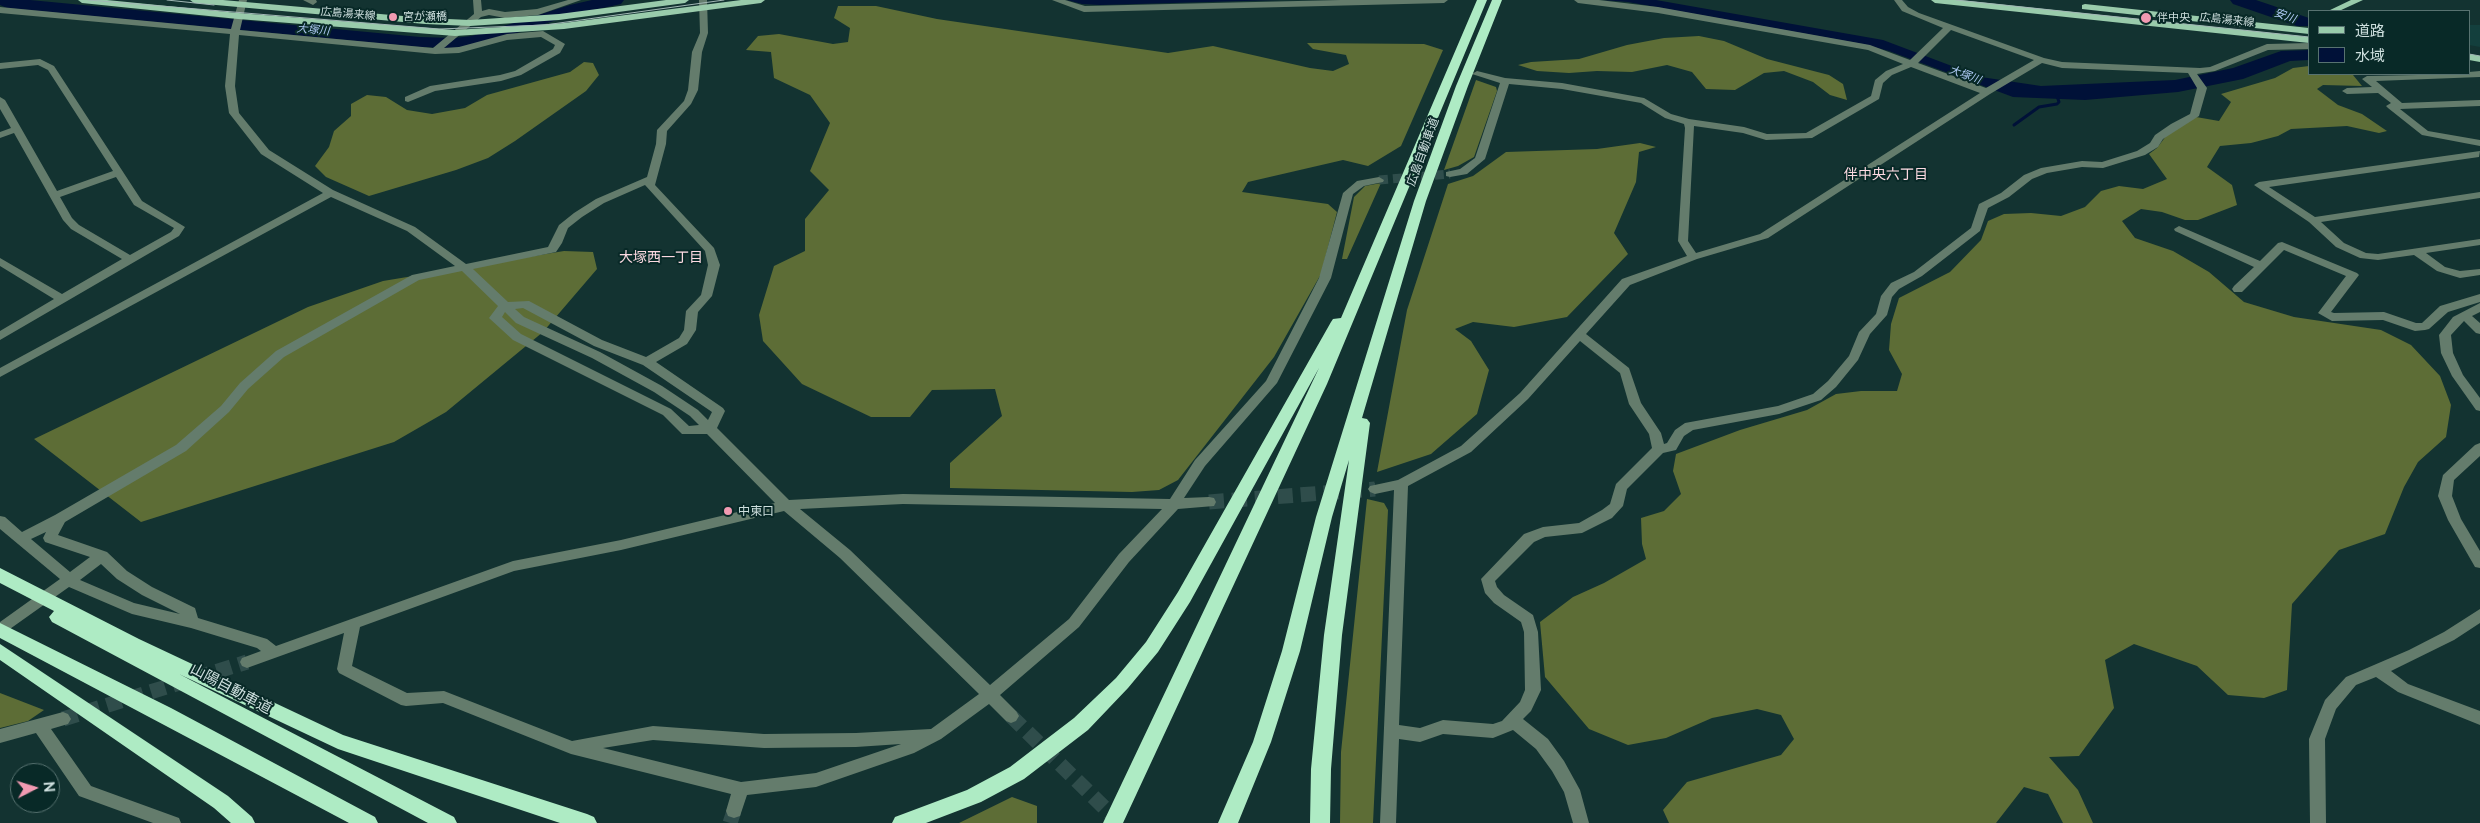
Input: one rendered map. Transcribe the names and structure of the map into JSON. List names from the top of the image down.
{
  "streets": {
    "highway": ["広島自動車道", "山陽自動車道"],
    "main road": ["広島湯来線"]
  },
  "districts": ["伴中央六丁目", "大塚西一丁目"],
  "water": ["安川", "大塚川"],
  "places": ["宮が瀬橋", "伴中央", "中東口"],
  "legend": ["道路", "水域"],
  "north": "right"
}
